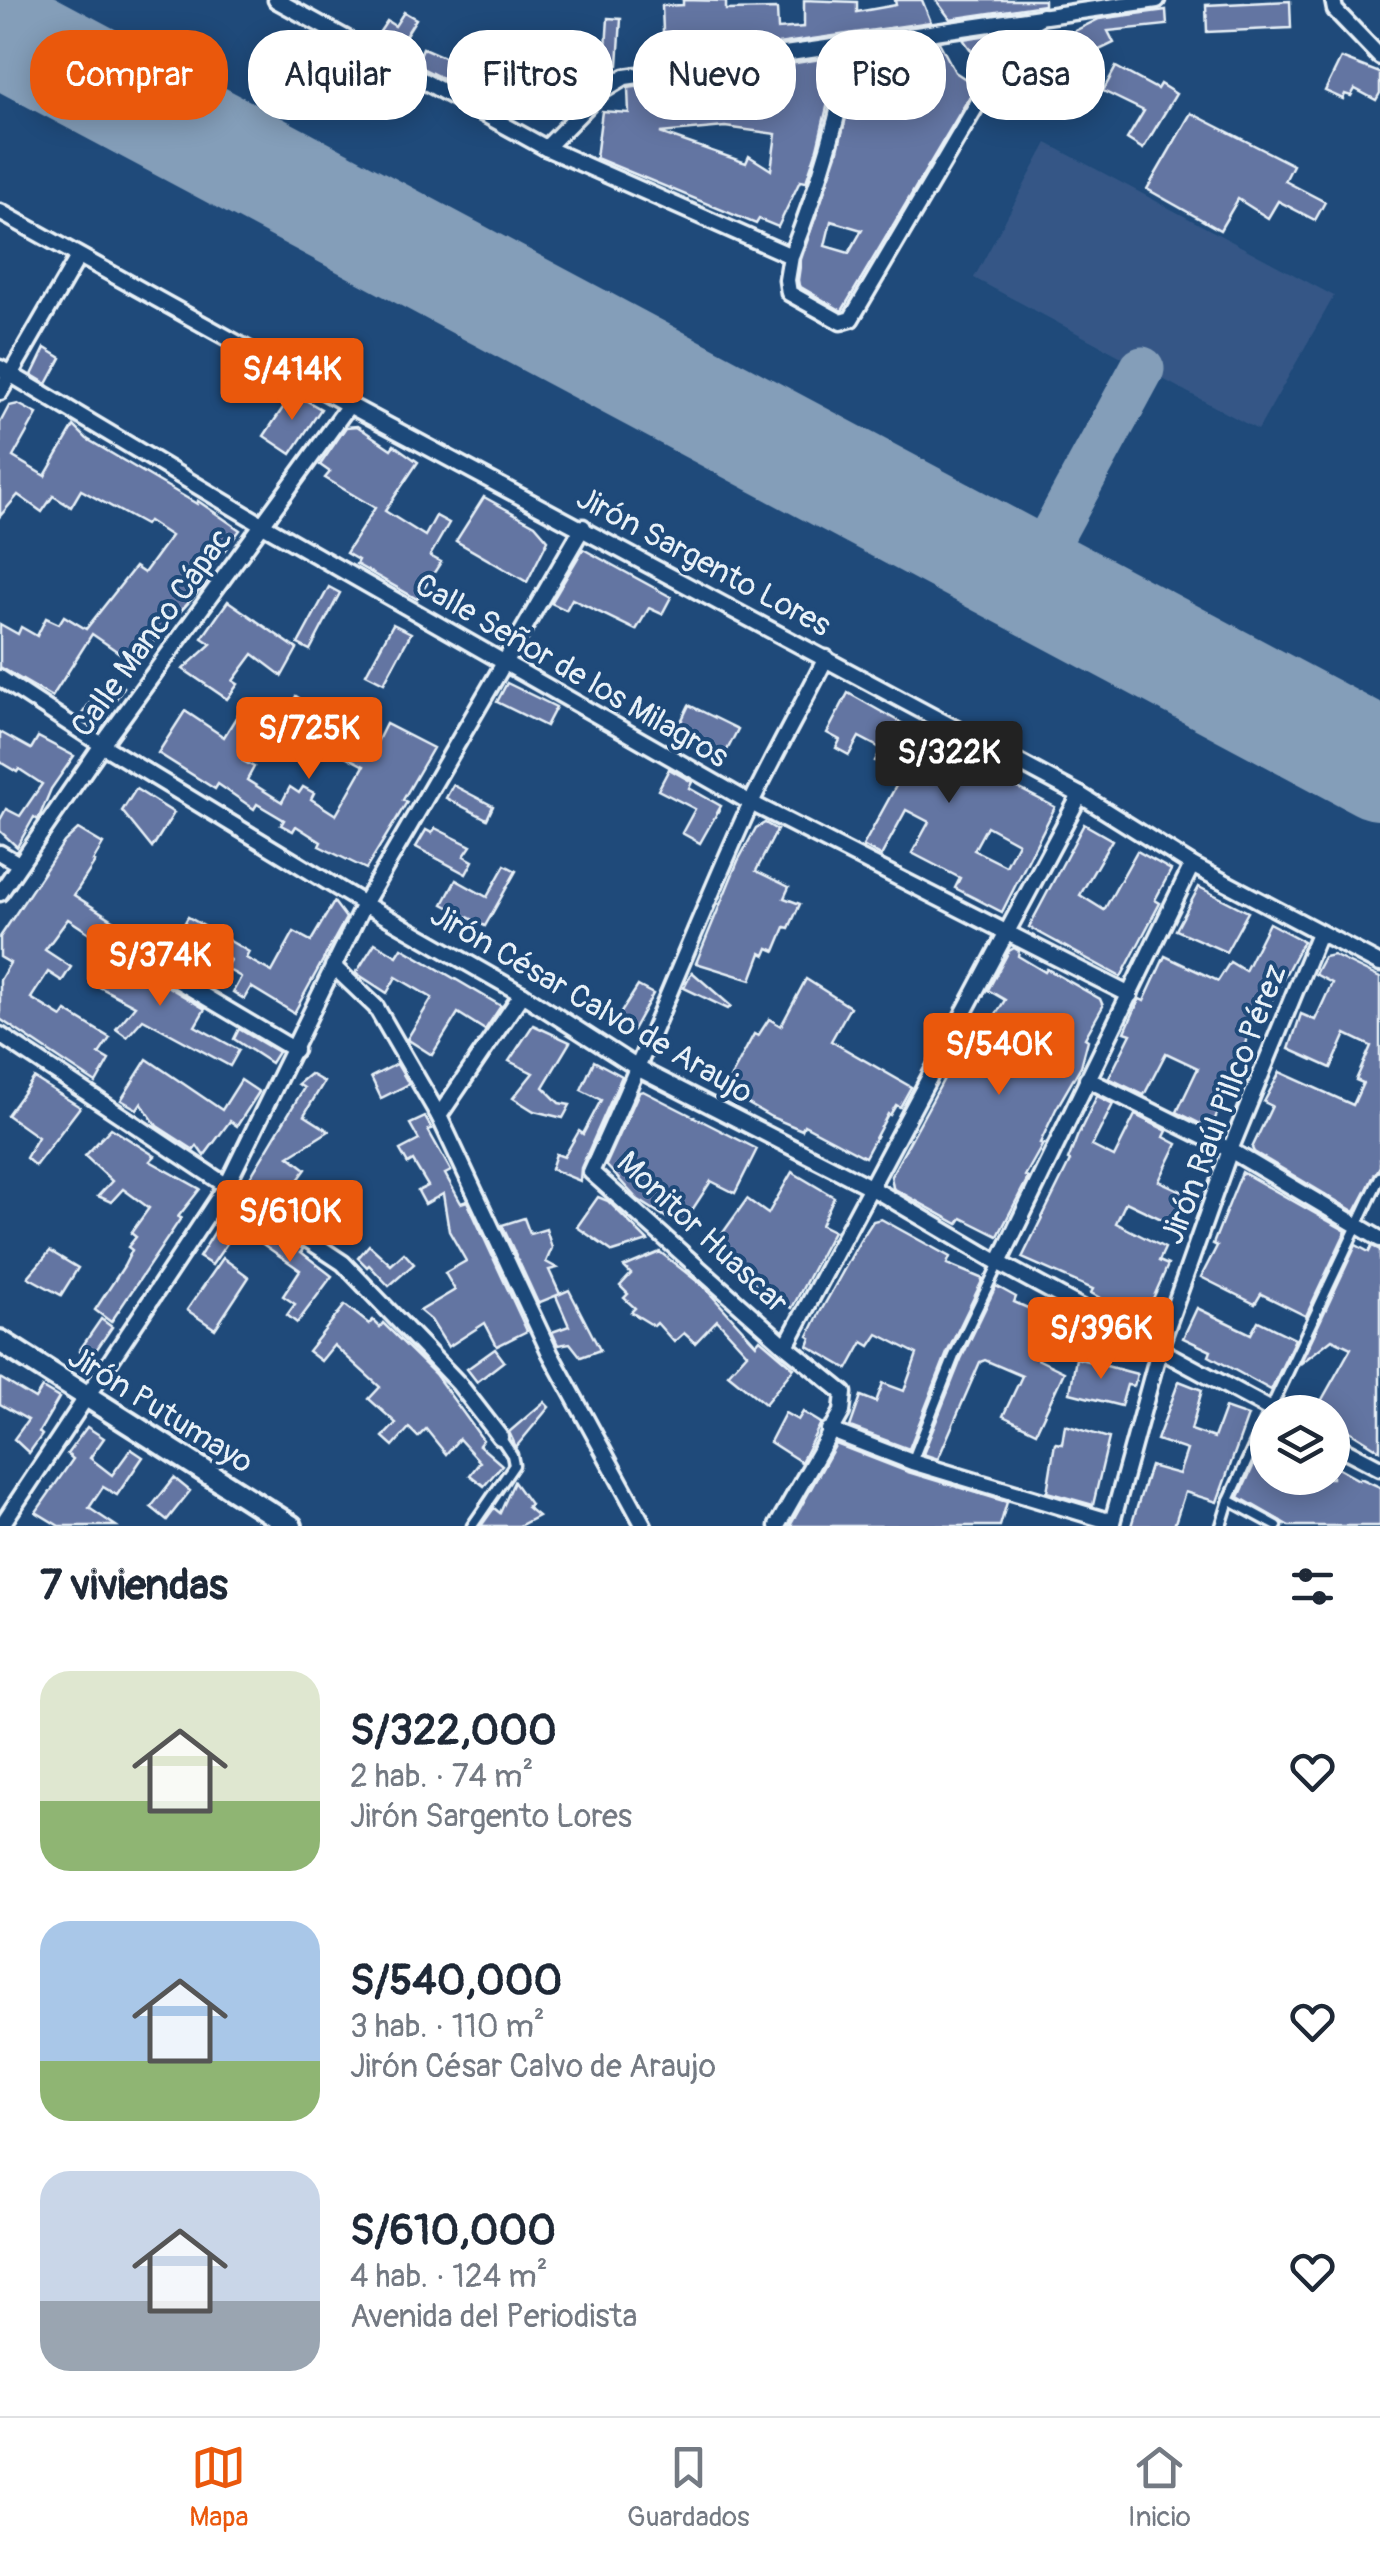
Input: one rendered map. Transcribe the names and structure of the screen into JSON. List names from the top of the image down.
{
  "streets": {
    "street": [
      "Jirón Sargento Lores",
      "Calle Manco Cápac",
      "Calle Señor de los Milagros",
      "Jirón César Calvo de Araujo",
      "Jirón Raúl Pillco Pérez",
      "Monitor Huascar",
      "Jirón Putumayo"
    ]
  },
  "crossings": [
    ["Jirón Sargento Lores", "Calle Manco Cápac"],
    ["Jirón Sargento Lores", "Jirón Raúl Pillco Pérez"],
    ["Jirón Sargento Lores", "Monitor Huascar"],
    ["Calle Manco Cápac", "Calle Señor de los Milagros"],
    ["Calle Manco Cápac", "Jirón César Calvo de Araujo"],
    ["Calle Señor de los Milagros", "Monitor Huascar"],
    ["Jirón César Calvo de Araujo", "Jirón Raúl Pillco Pérez"],
    ["Jirón César Calvo de Araujo", "Monitor Huascar"]
  ],
  "page": {
    "chip": [
      "Comprar",
      "Alquilar",
      "Filtros",
      "Nuevo",
      "Piso",
      "Casa"
    ],
    "price": [
      "S/414K",
      "S/725K",
      "S/322K",
      "S/374K",
      "S/540K",
      "S/610K",
      "S/396K"
    ],
    "heading": "7 viviendas",
    "list": [
      {
        "name": "S/322,000",
        "note": "2 hab. · 74 m² · Jirón Sargento Lores"
      },
      {
        "name": "S/540,000",
        "note": "3 hab. · 110 m² · Jirón César Calvo de Araujo"
      },
      {
        "name": "S/610,000",
        "note": "4 hab. · 124 m² · Avenida del Periodista"
      }
    ],
    "tabs": ["Mapa", "Guardados", "Inicio"]
  }
}
